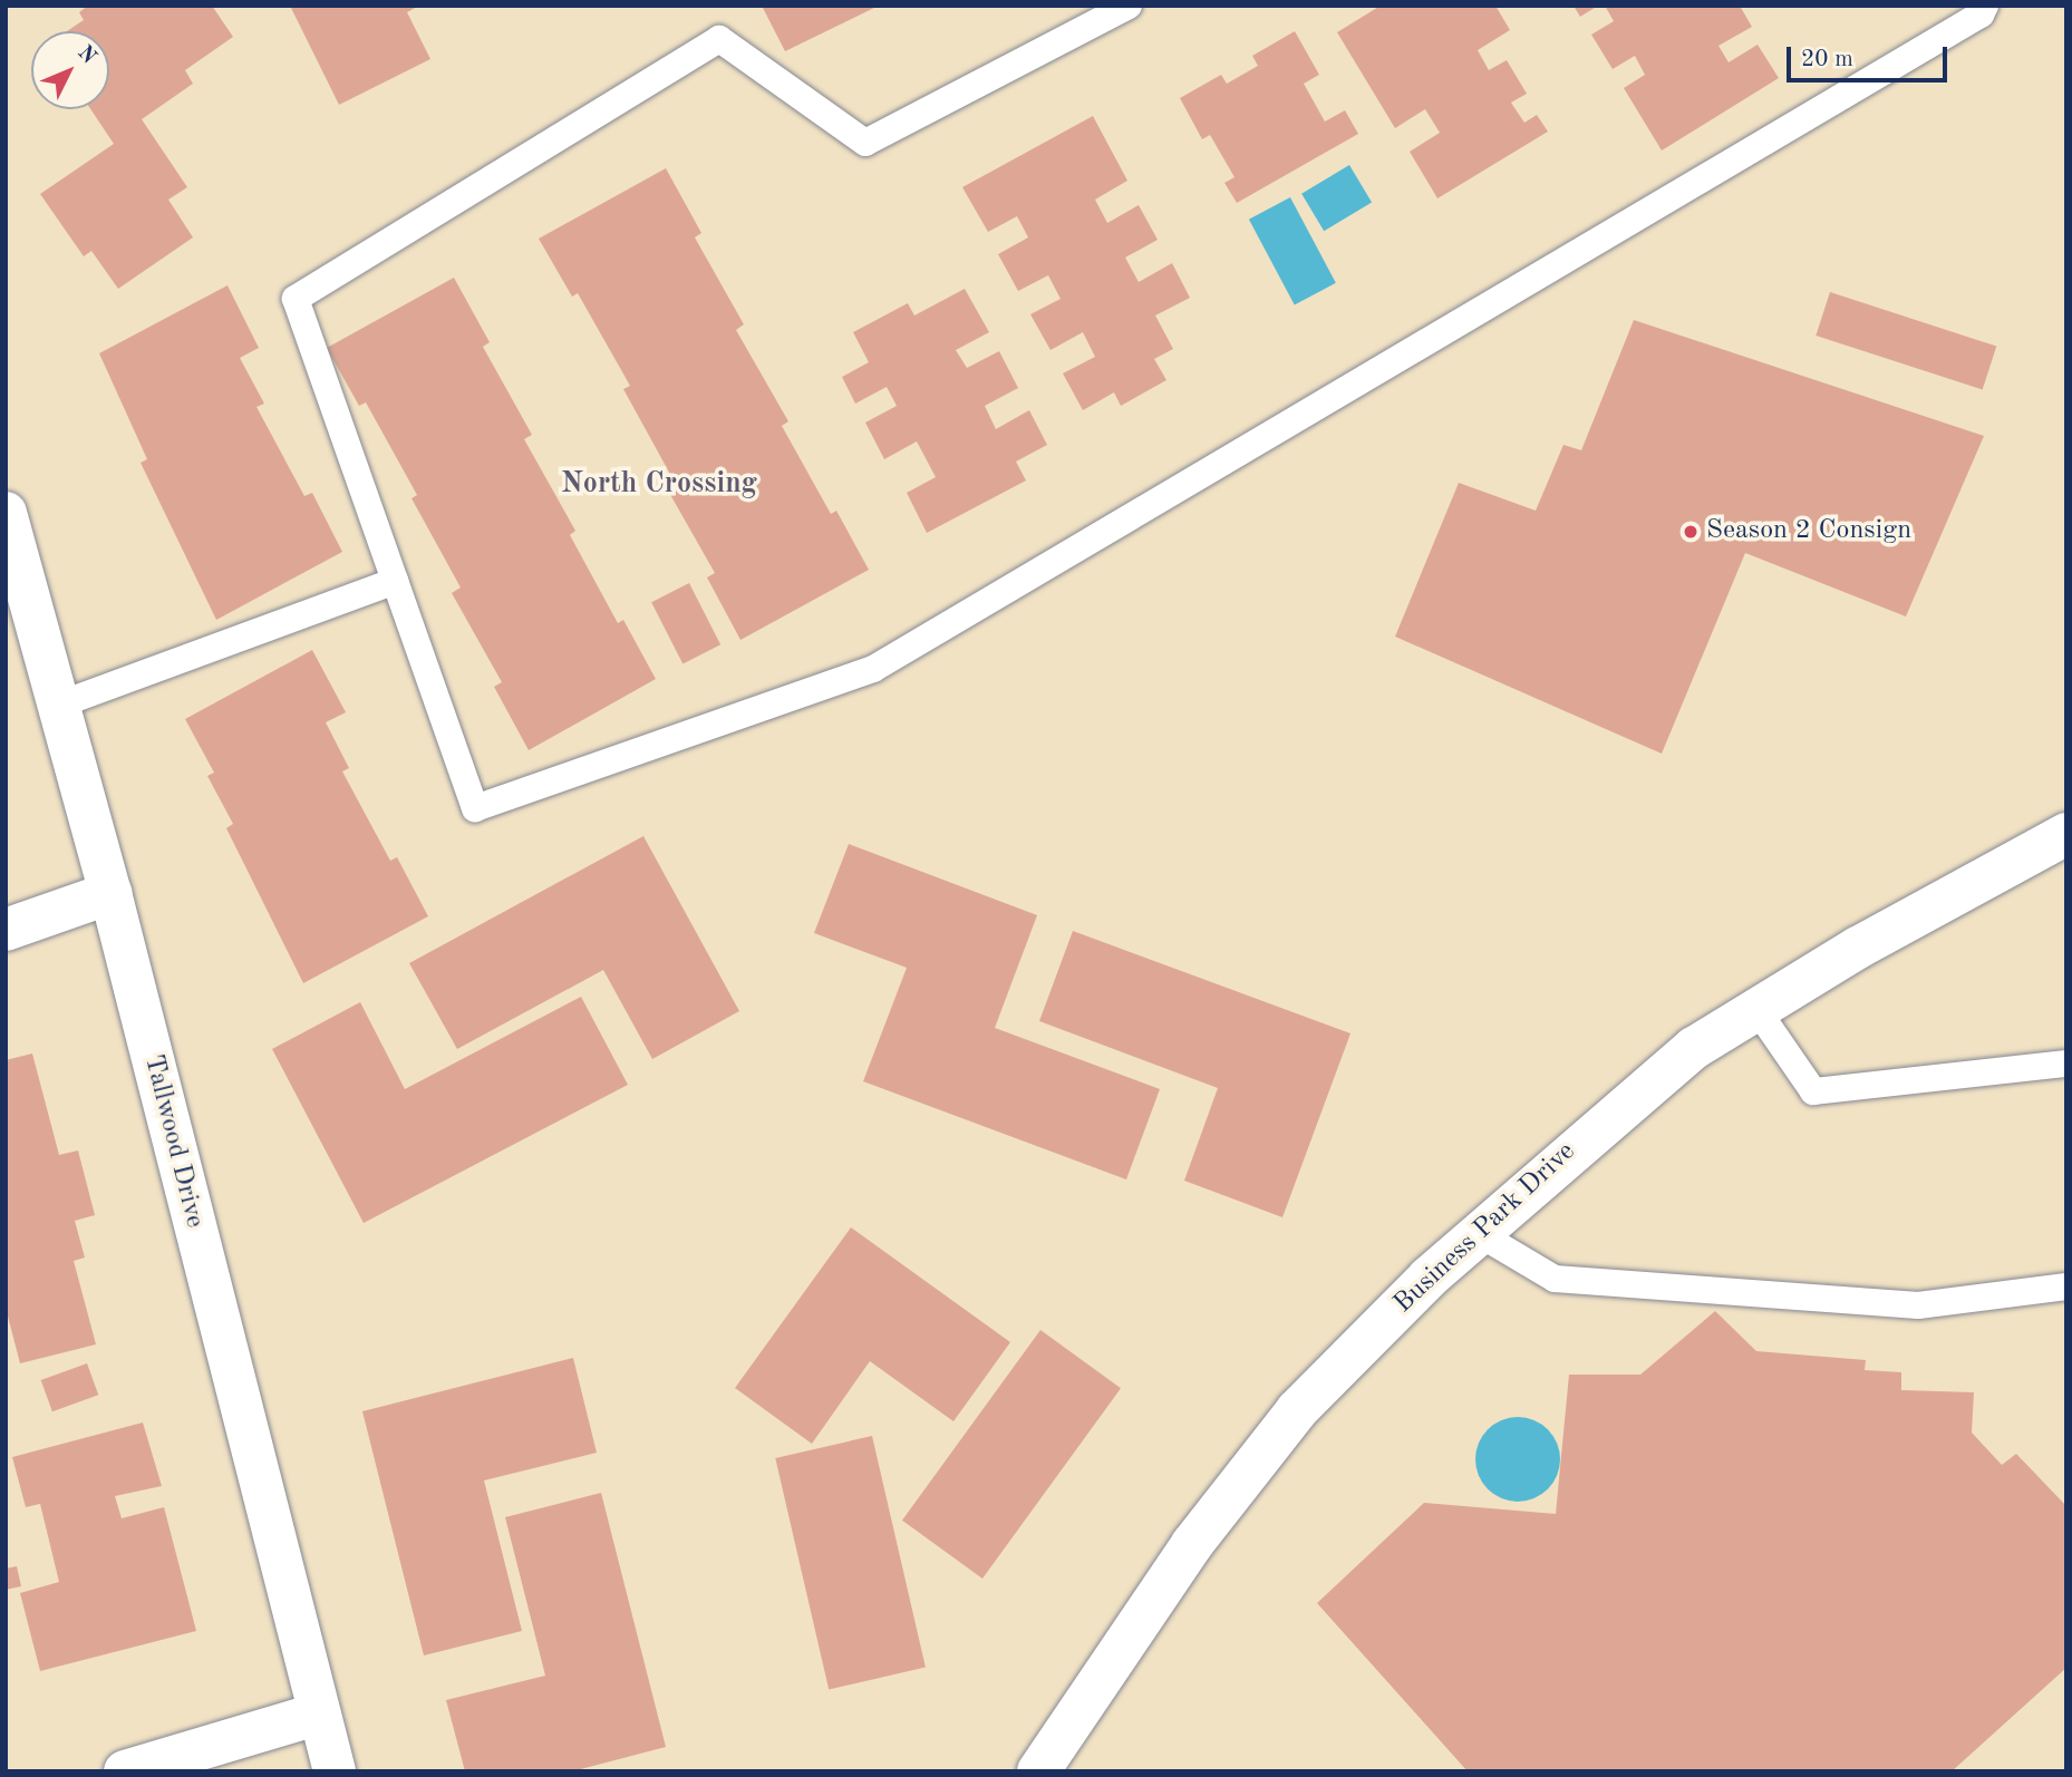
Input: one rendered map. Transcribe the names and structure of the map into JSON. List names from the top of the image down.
{
  "streets": {
    "street": ["Tallwood Drive", "Business Park Drive"]
  },
  "districts": ["North Crossing"],
  "places": ["Season 2 Consign"],
  "scale_bar": "20 m",
  "north": "top right"
}
